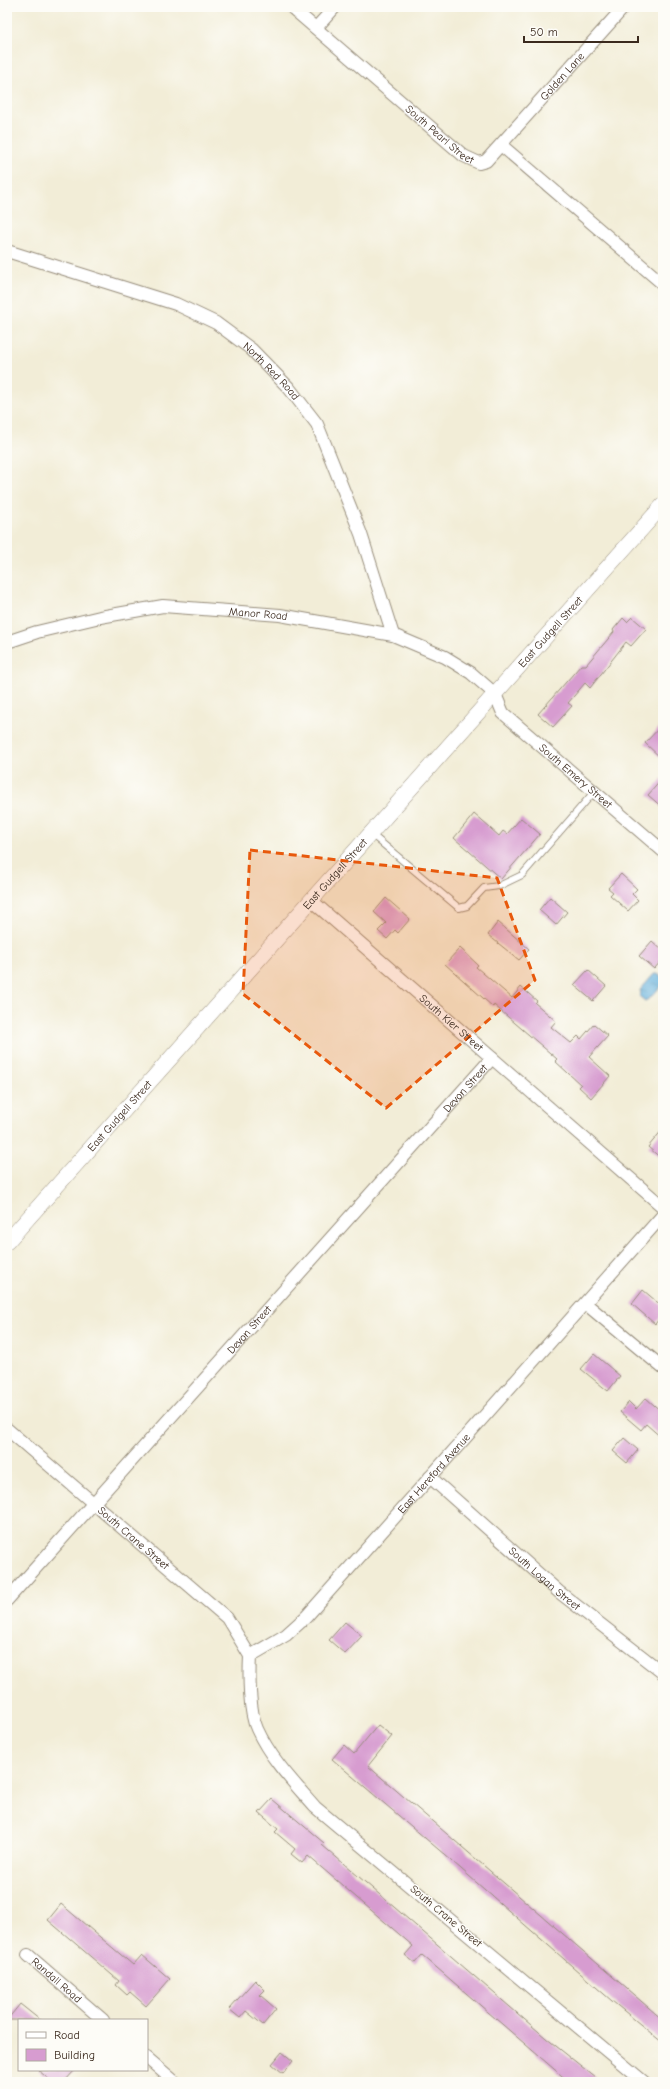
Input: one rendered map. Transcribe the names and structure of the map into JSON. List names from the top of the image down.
{
  "streets": {
    "street": [
      "Golden Lane",
      "South Pearl Street",
      "North Red Road",
      "Manor Road",
      "East Gudgell Street",
      "South Emery Street",
      "South Kier Street",
      "Devon Street",
      "East Hereford Avenue",
      "South Crane Street",
      "South Logan Street",
      "Randall Road"
    ]
  },
  "crossings": [
    ["Golden Lane", "South Pearl Street"],
    ["North Red Road", "Manor Road"],
    ["Manor Road", "East Gudgell Street"],
    ["Manor Road", "South Emery Street"],
    ["East Gudgell Street", "South Emery Street"],
    ["East Gudgell Street", "South Kier Street"],
    ["South Kier Street", "Devon Street"],
    ["Devon Street", "South Crane Street"],
    ["East Hereford Avenue", "South Crane Street"],
    ["East Hereford Avenue", "South Logan Street"]
  ],
  "legend": ["Road", "Building"],
  "scale_bar": "50 m"
}
